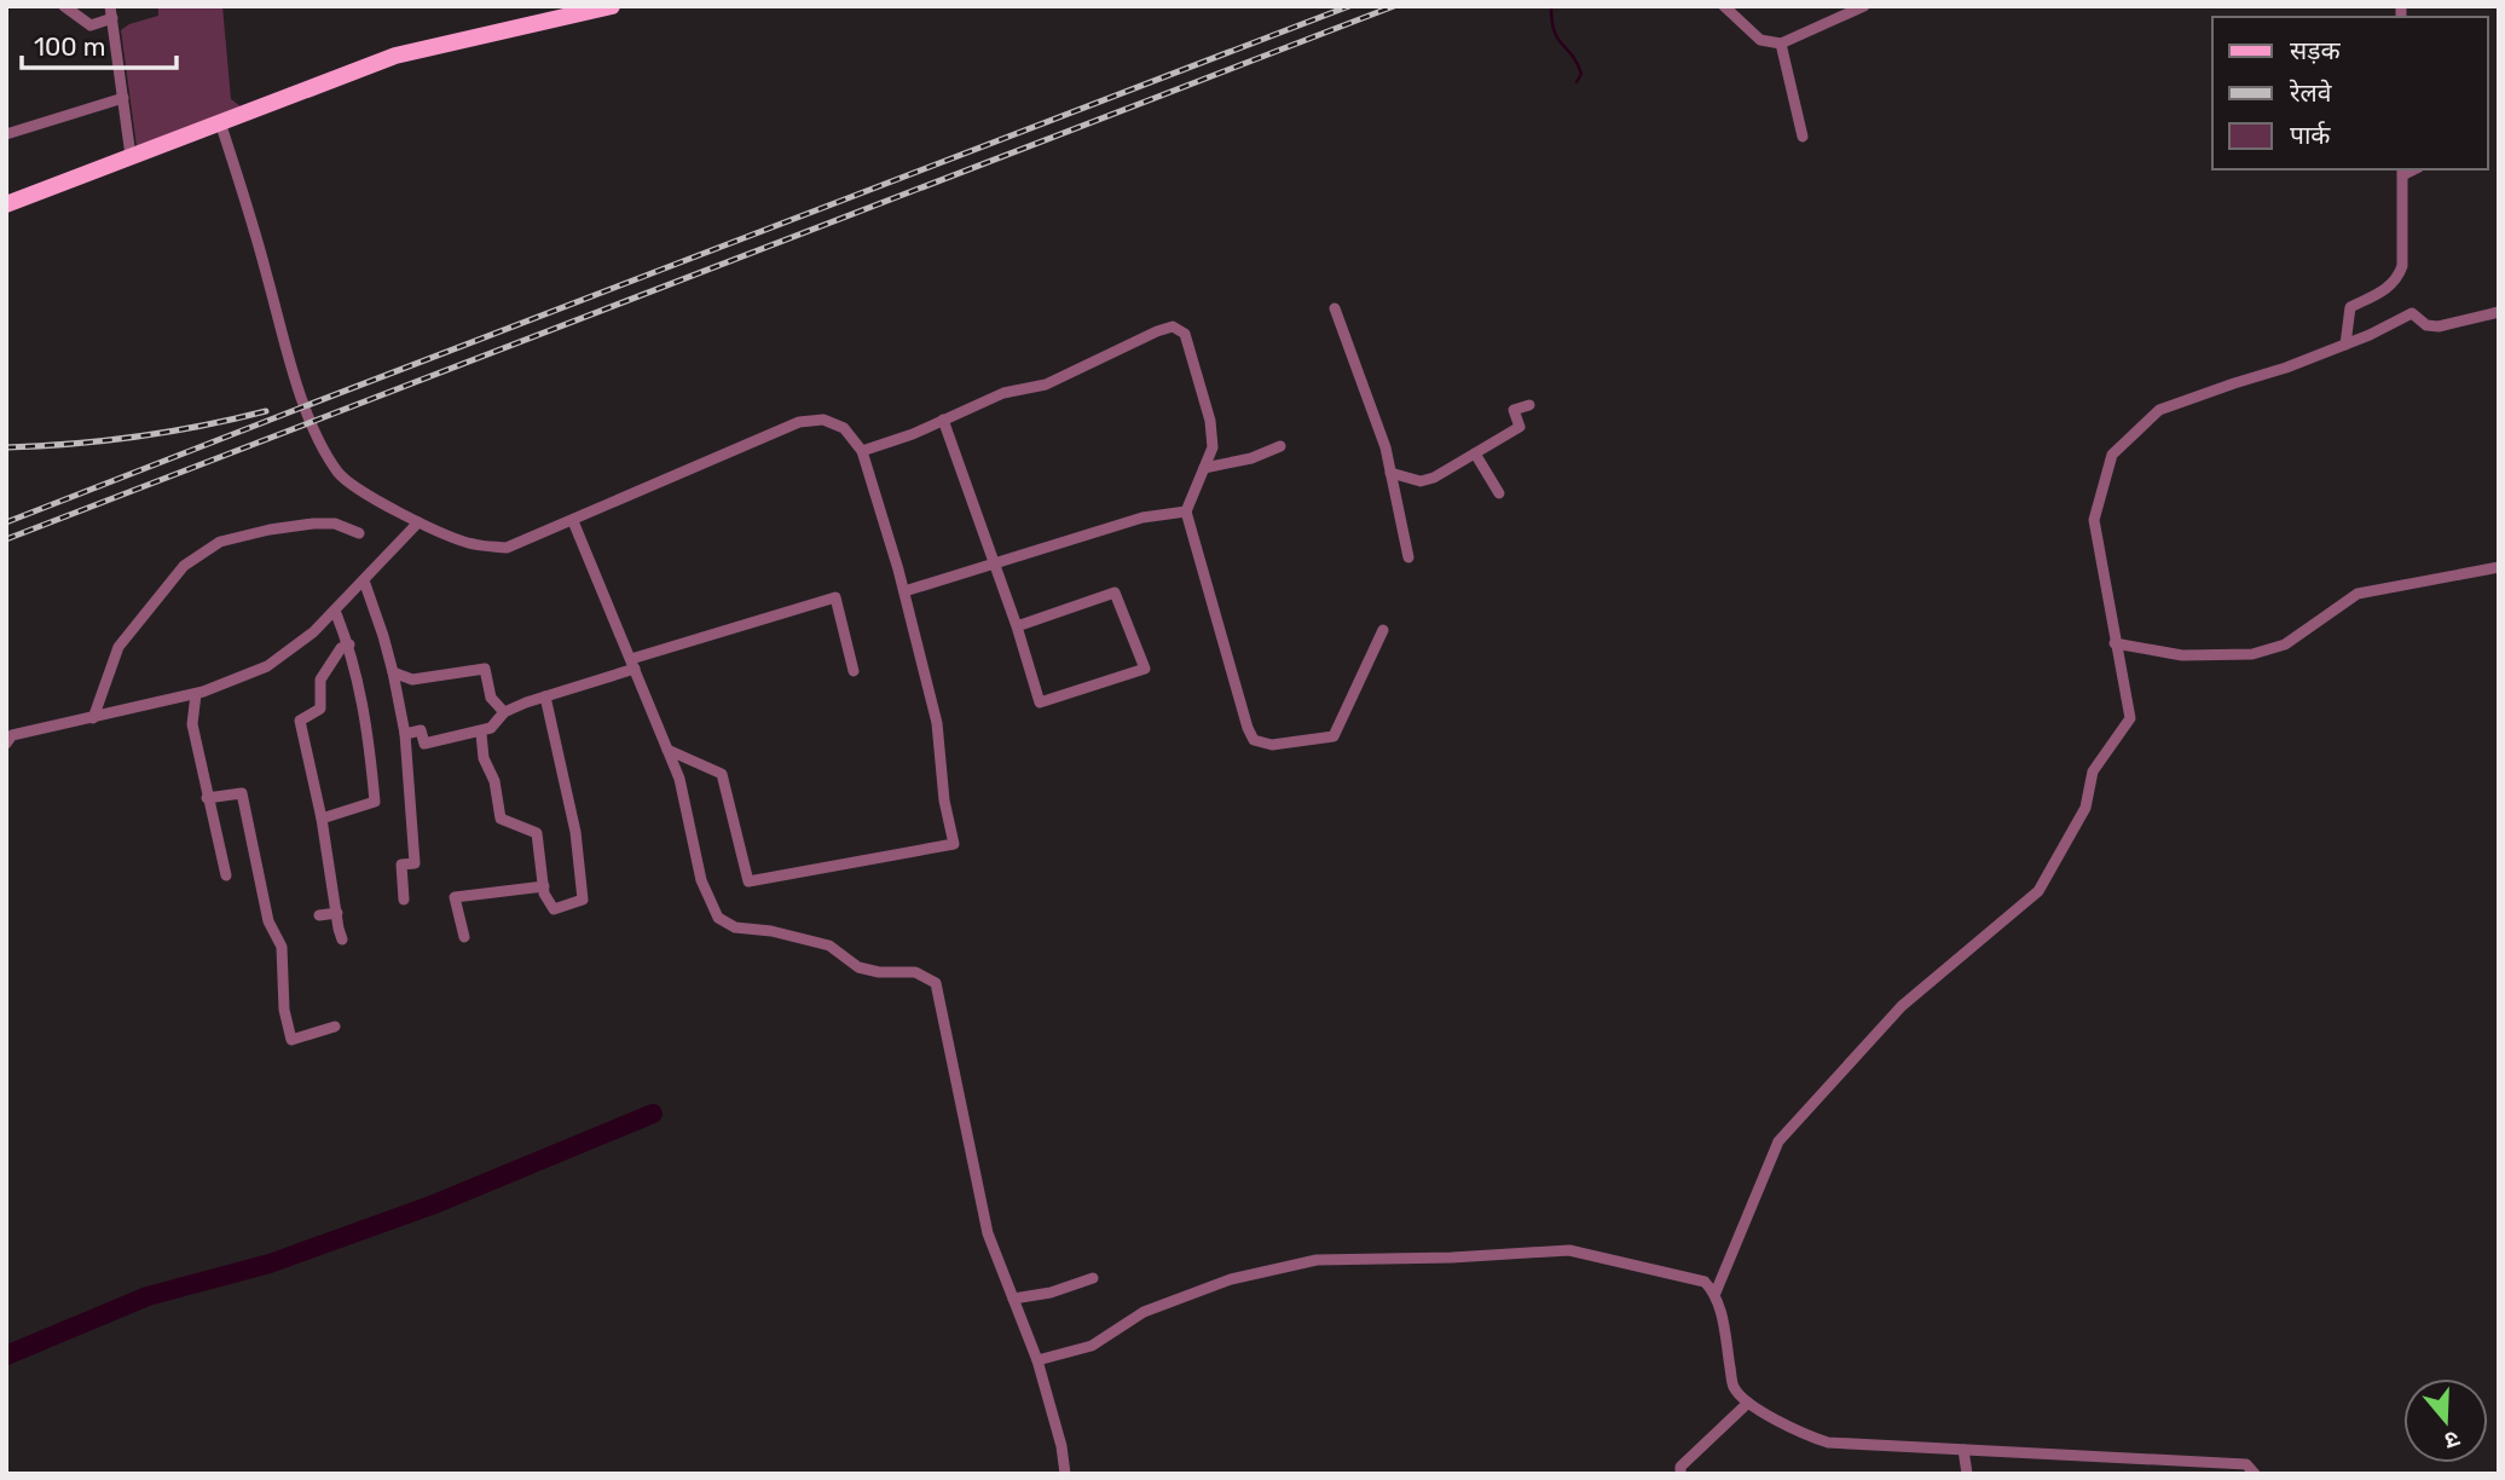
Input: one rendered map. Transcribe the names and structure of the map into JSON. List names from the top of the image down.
{
  "legend": ["सड़क", "रेलवे", "पार्क"],
  "scale_bar": "100 m",
  "north": "bottom"
}
